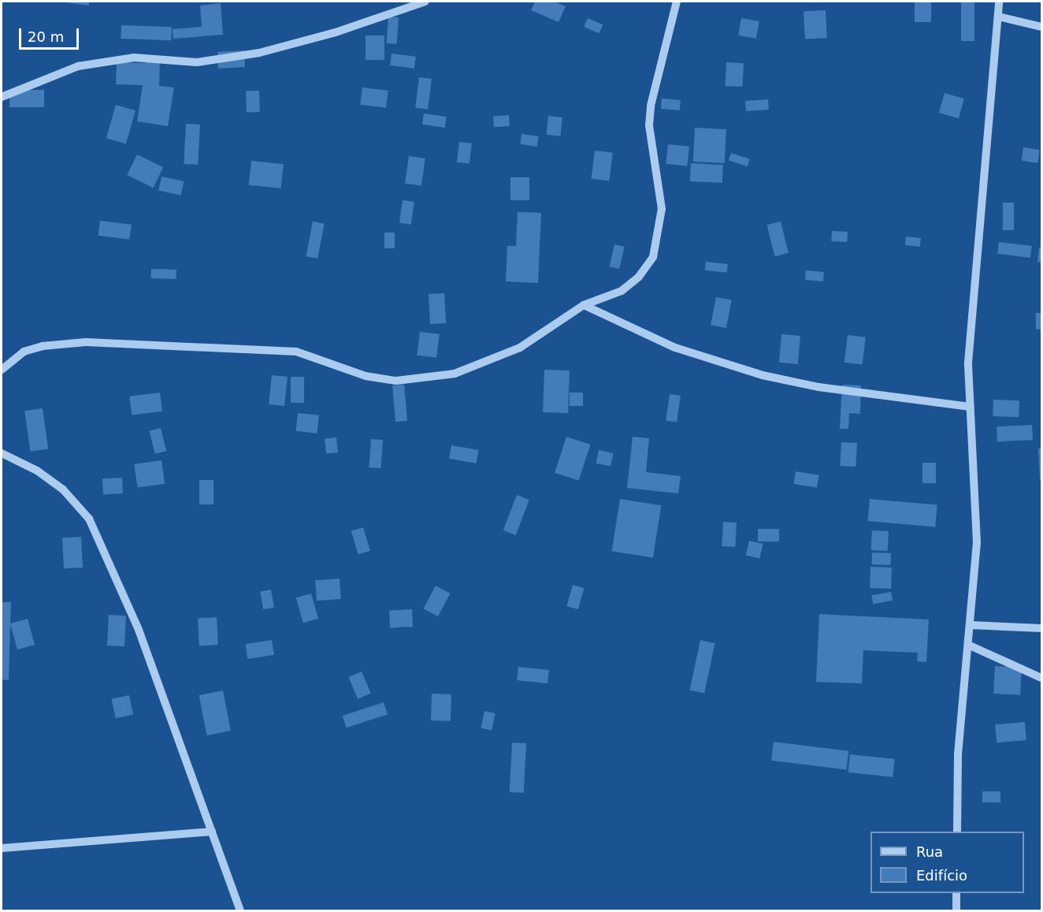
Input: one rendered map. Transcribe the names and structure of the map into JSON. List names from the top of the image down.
{
  "legend": ["Rua", "Edifício"],
  "scale_bar": "20 m"
}
